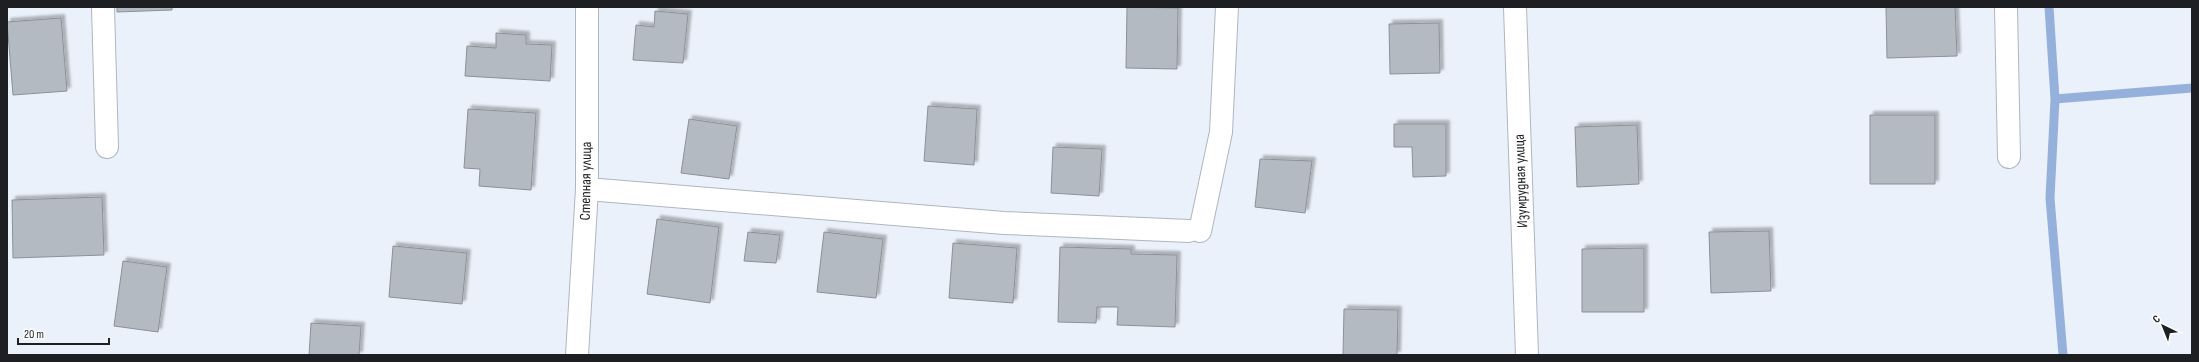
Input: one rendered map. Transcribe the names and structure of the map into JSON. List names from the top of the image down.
{
  "streets": {
    "street": ["Степная улица", "Изумрудная улица"]
  },
  "scale_bar": "20 m",
  "north": "top left"
}
